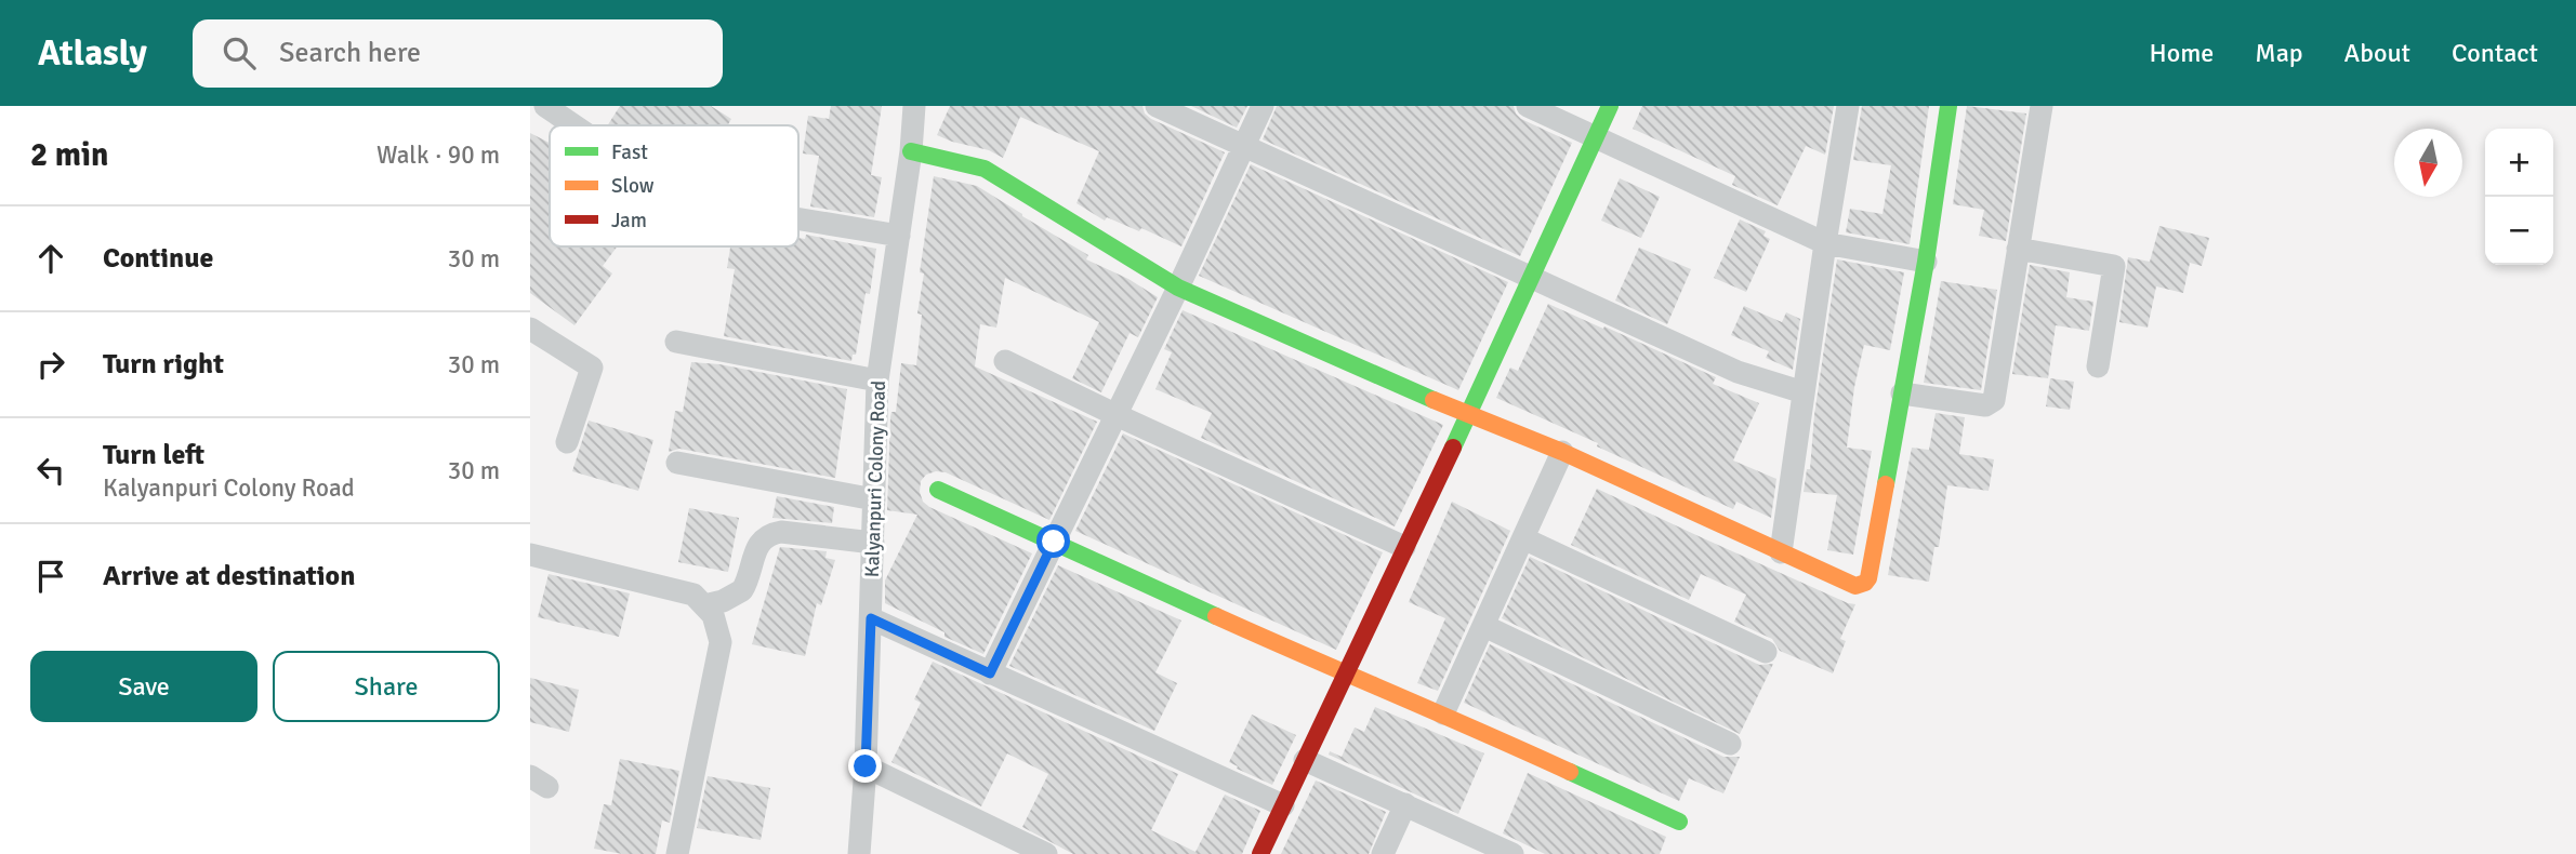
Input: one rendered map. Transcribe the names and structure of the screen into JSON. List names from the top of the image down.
{
  "streets": {
    "street": ["Kalyanpuri Colony Road"]
  },
  "legend": ["Fast", "Slow", "Jam"],
  "north": "bottom",
  "page": {
    "header": "Atlasly",
    "search": "Search here",
    "nav": [
      "Home",
      "Map",
      "About",
      "Contact"
    ],
    "heading": ["2 min", "Walk · 90 m"],
    "map_buttons": ["+", "−"],
    "list": [
      ["Continue", "30 m"],
      ["Turn right", "30 m"],
      ["Turn left", "Kalyanpuri Colony Road", "30 m"],
      "Arrive at destination"
    ],
    "buttons": ["Save", "Share"]
  }
}
